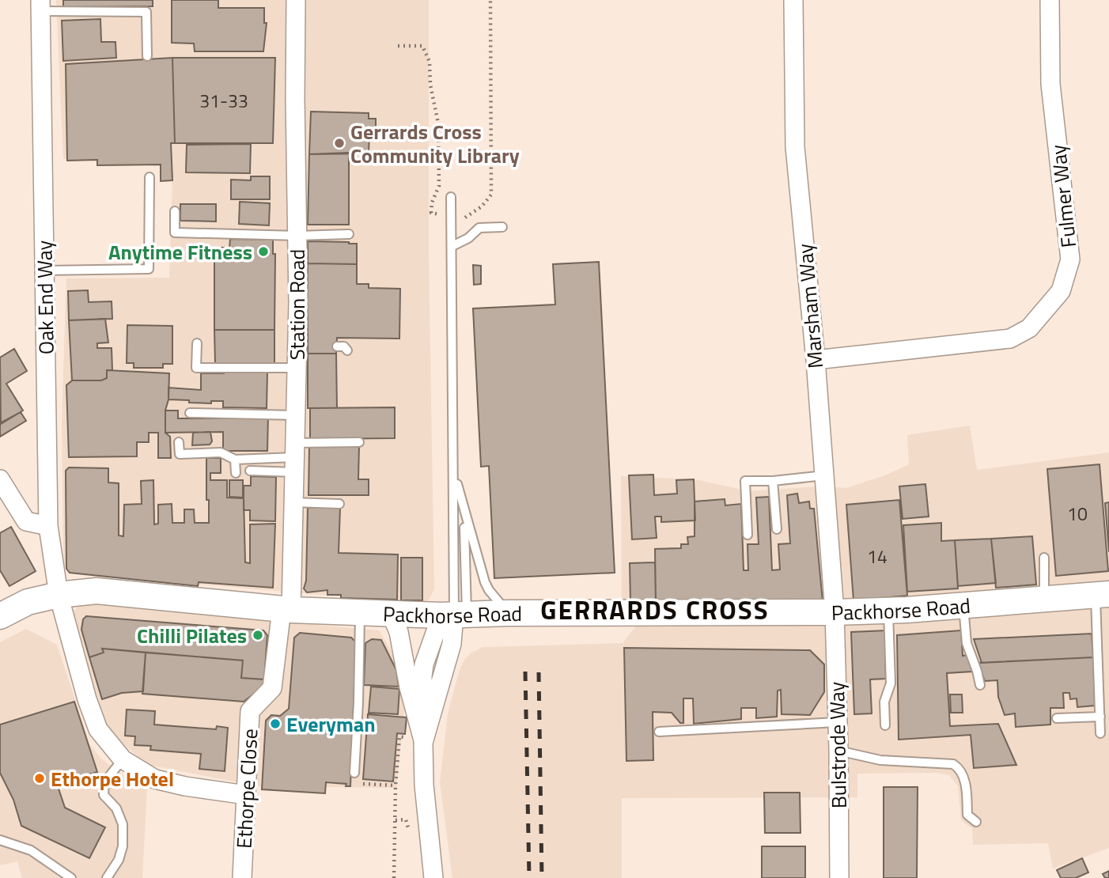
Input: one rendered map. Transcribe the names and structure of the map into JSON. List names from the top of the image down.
{
  "streets": {
    "main road": ["Packhorse Road"],
    "street": [
      "Fulmer Way",
      "Oak End Way",
      "Station Road",
      "Marsham Way",
      "Bulstrode Way",
      "Ethorpe Close"
    ]
  },
  "crossings": [
    ["Fulmer Way", "Marsham Way"],
    ["Oak End Way", "Packhorse Road"],
    ["Oak End Way", "Ethorpe Close"],
    ["Station Road", "Packhorse Road"],
    ["Station Road", "Ethorpe Close"],
    ["Marsham Way", "Packhorse Road"],
    ["Marsham Way", "Bulstrode Way"],
    ["Packhorse Road", "Bulstrode Way"],
    ["Packhorse Road", "Ethorpe Close"]
  ],
  "districts": ["GERRARDS CROSS"],
  "places": [
    "Gerrards Cross Community Library",
    "Anytime Fitness",
    "Chilli Pilates",
    "Everyman",
    "Ethorpe Hotel"
  ],
  "house_numbers": ["31-33", "10", "14"]
}
